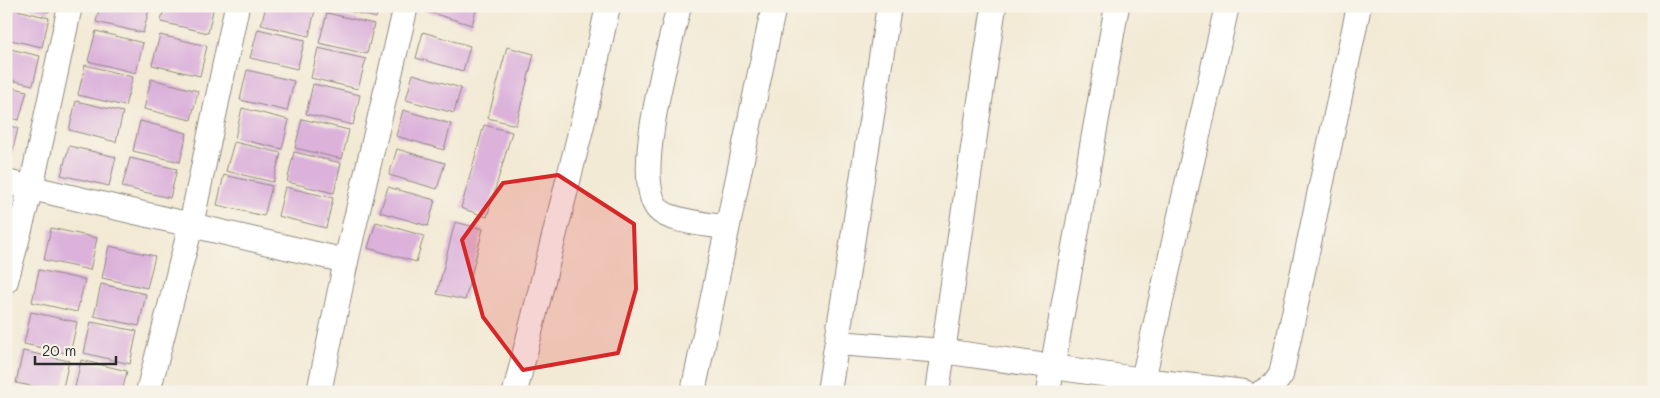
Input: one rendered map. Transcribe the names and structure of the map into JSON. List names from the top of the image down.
{
  "scale_bar": "20 m"
}
